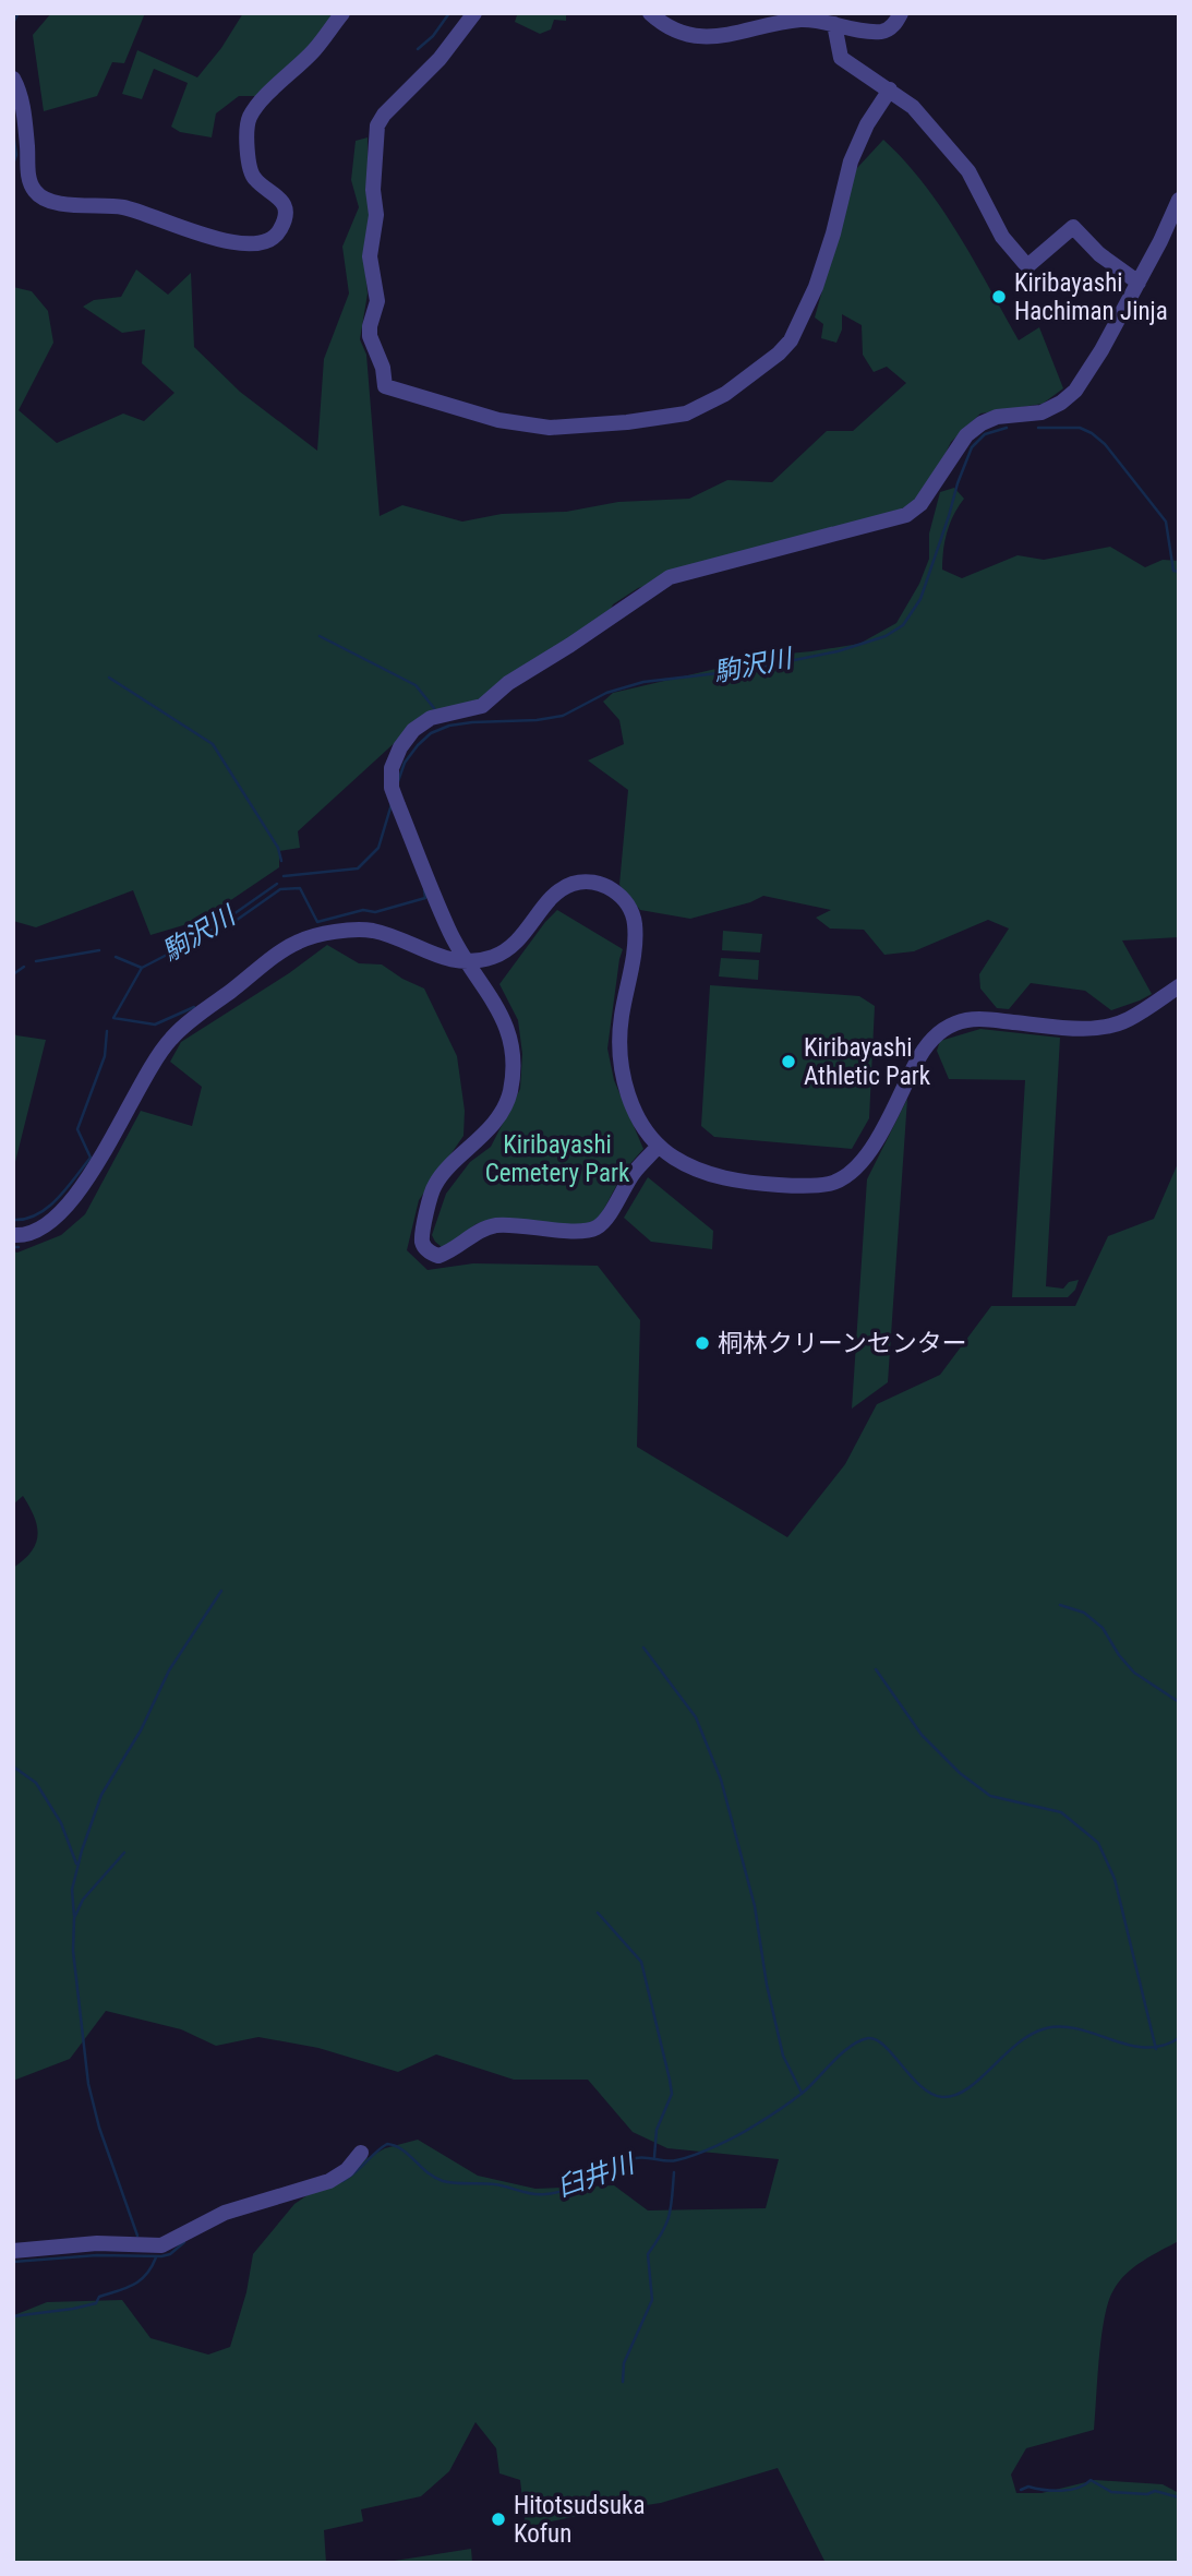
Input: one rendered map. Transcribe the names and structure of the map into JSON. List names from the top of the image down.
{
  "water": ["駒沢川", "臼井川"],
  "parks": ["Kiribayashi Cemetery Park"],
  "places": [
    "Kiribayashi Hachiman Jinja",
    "Kiribayashi Athletic Park",
    "桐林クリーンセンター",
    "Hitotsudsuka Kofun"
  ]
}
